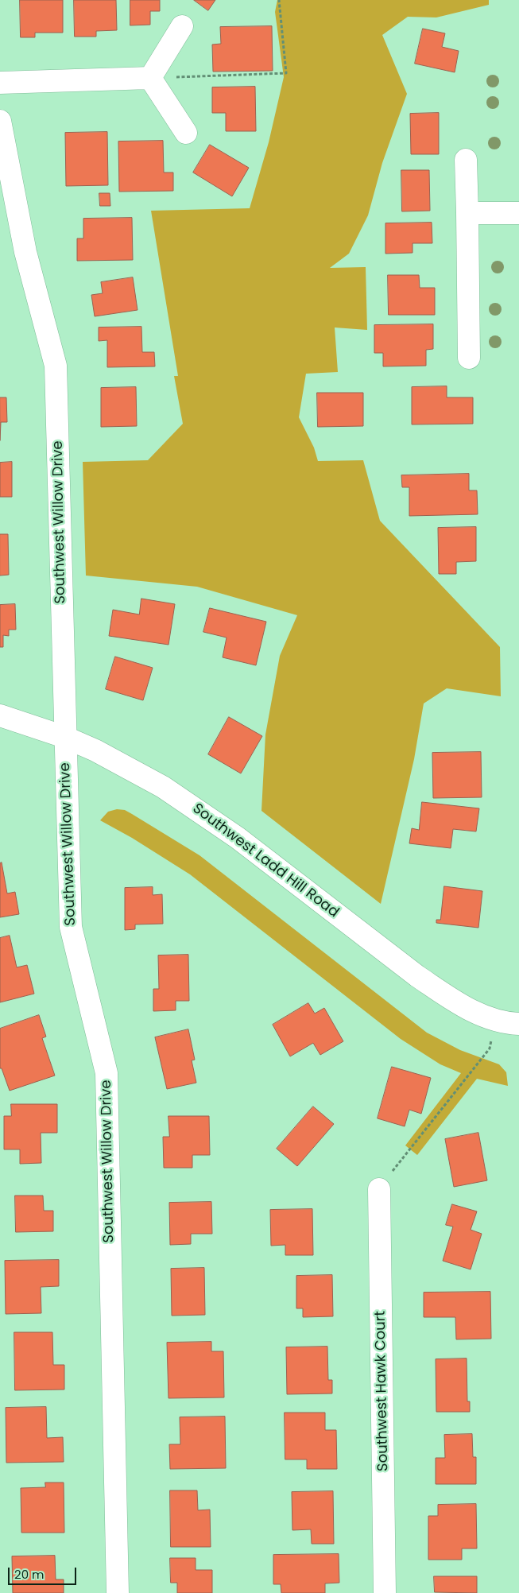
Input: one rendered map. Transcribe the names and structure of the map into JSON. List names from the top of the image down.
{
  "streets": {
    "street": ["Southwest Willow Drive", "Southwest Ladd Hill Road", "Southwest Hawk Court"]
  },
  "crossings": [
    ["Southwest Willow Drive", "Southwest Ladd Hill Road"]
  ],
  "scale_bar": "20 m"
}
